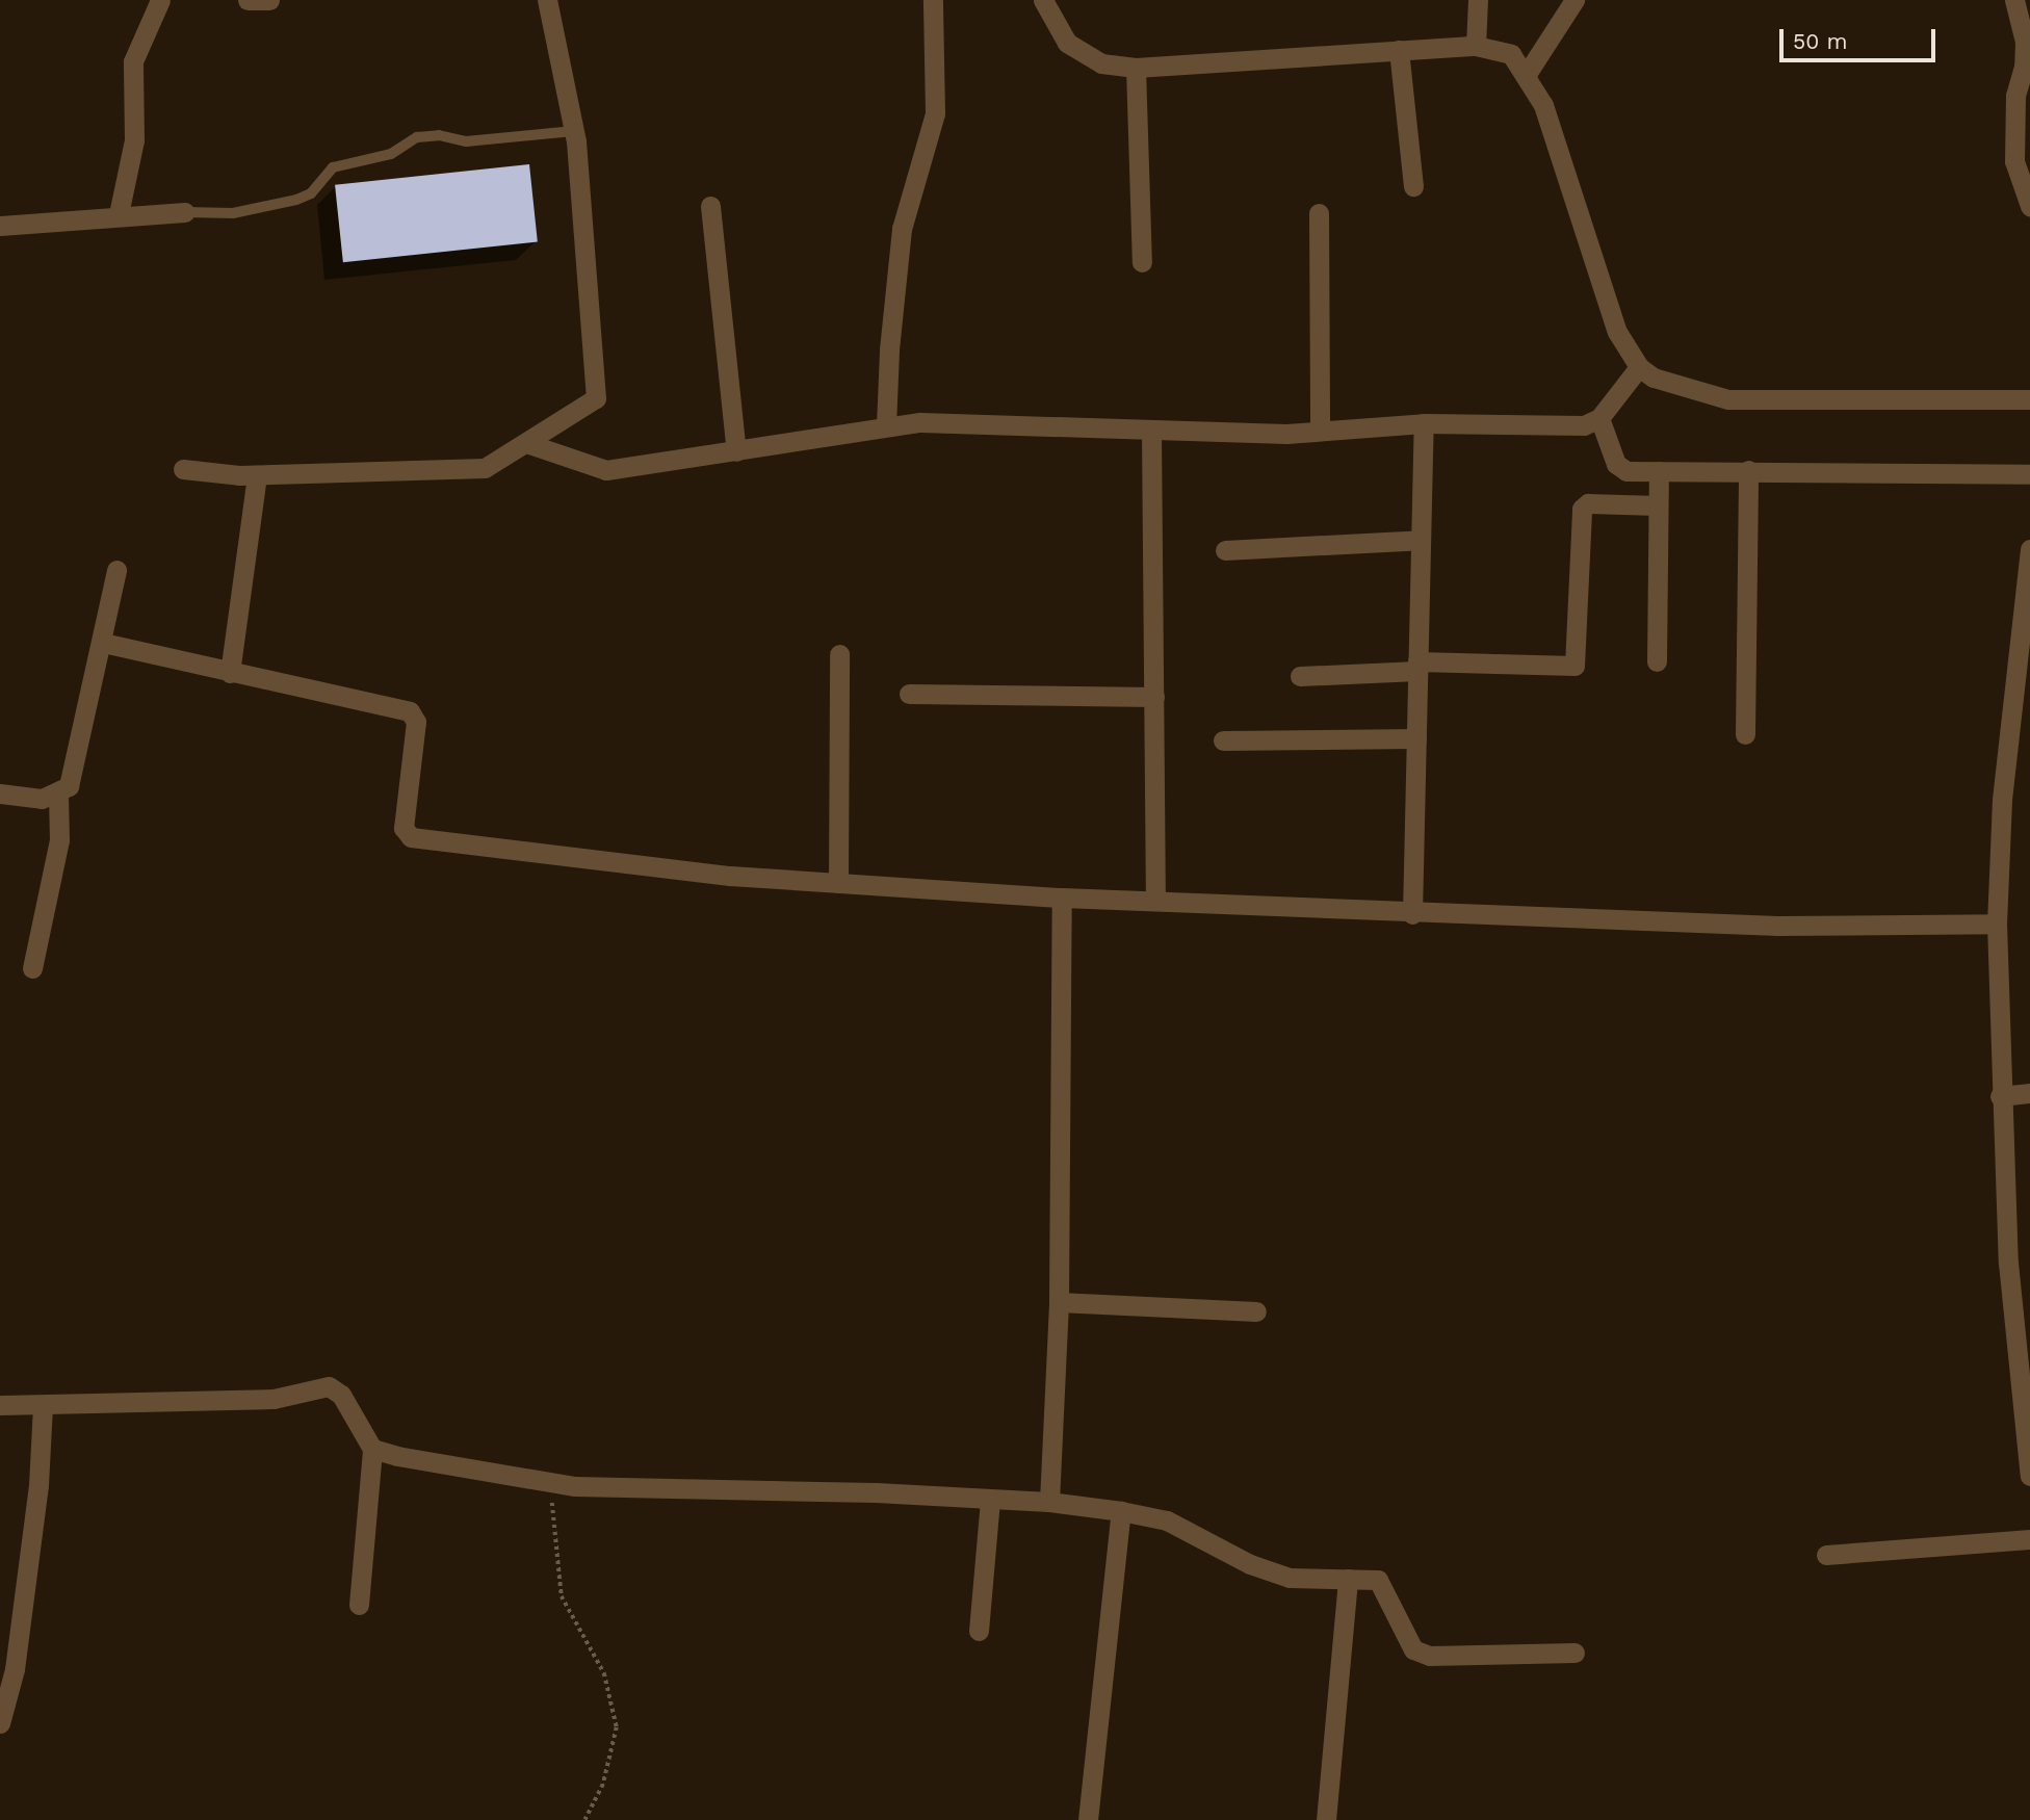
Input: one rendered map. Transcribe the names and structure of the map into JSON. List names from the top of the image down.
{
  "scale_bar": "50 m"
}
